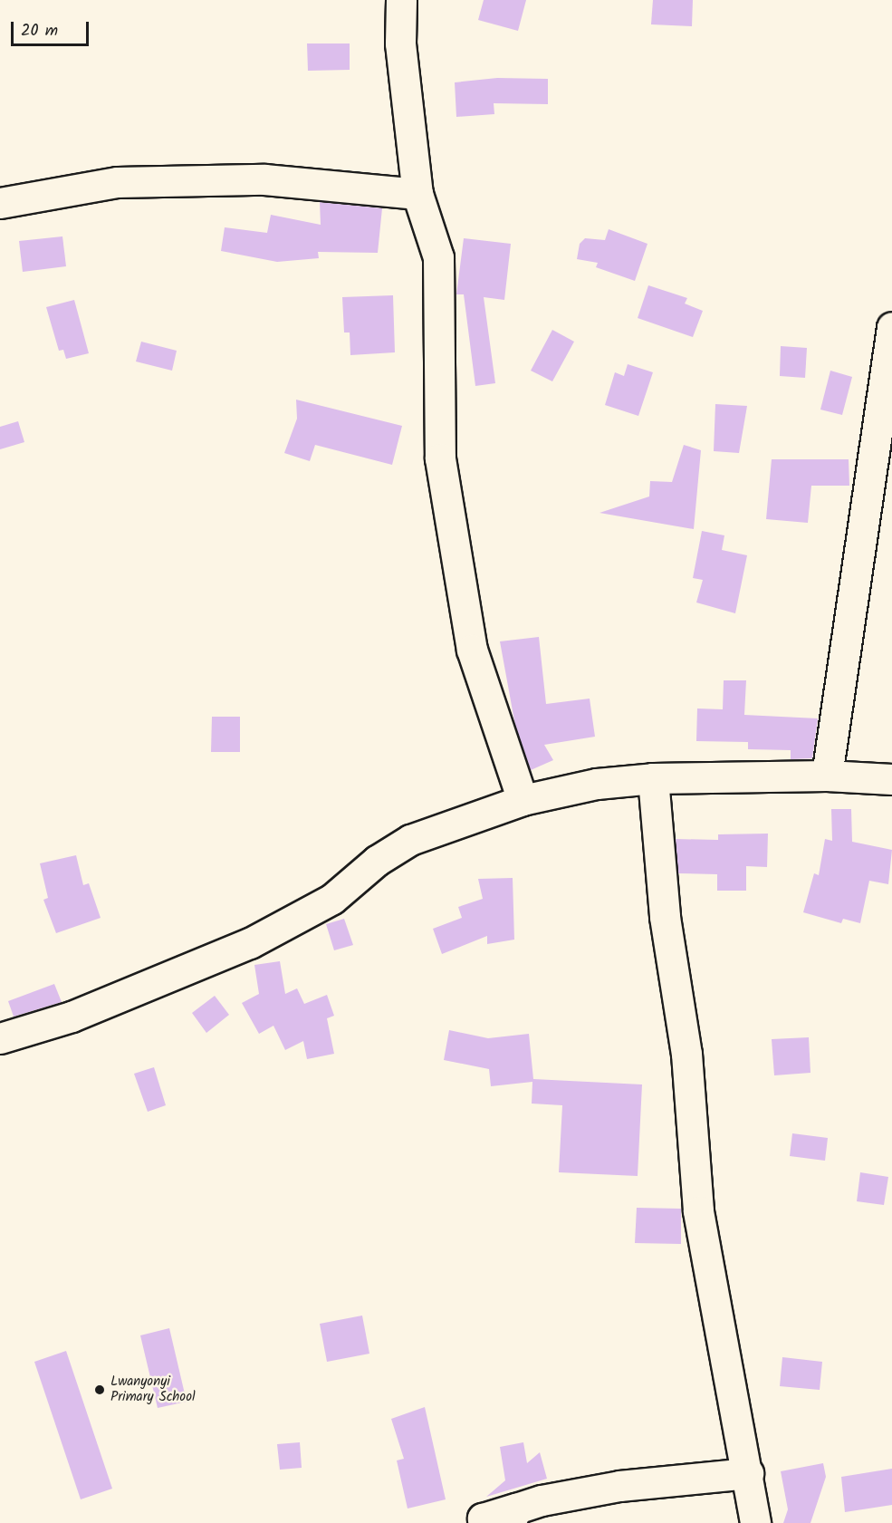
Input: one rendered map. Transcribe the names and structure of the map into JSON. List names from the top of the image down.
{
  "places": ["Lwanyonyi Primary School"],
  "scale_bar": "20 m"
}
